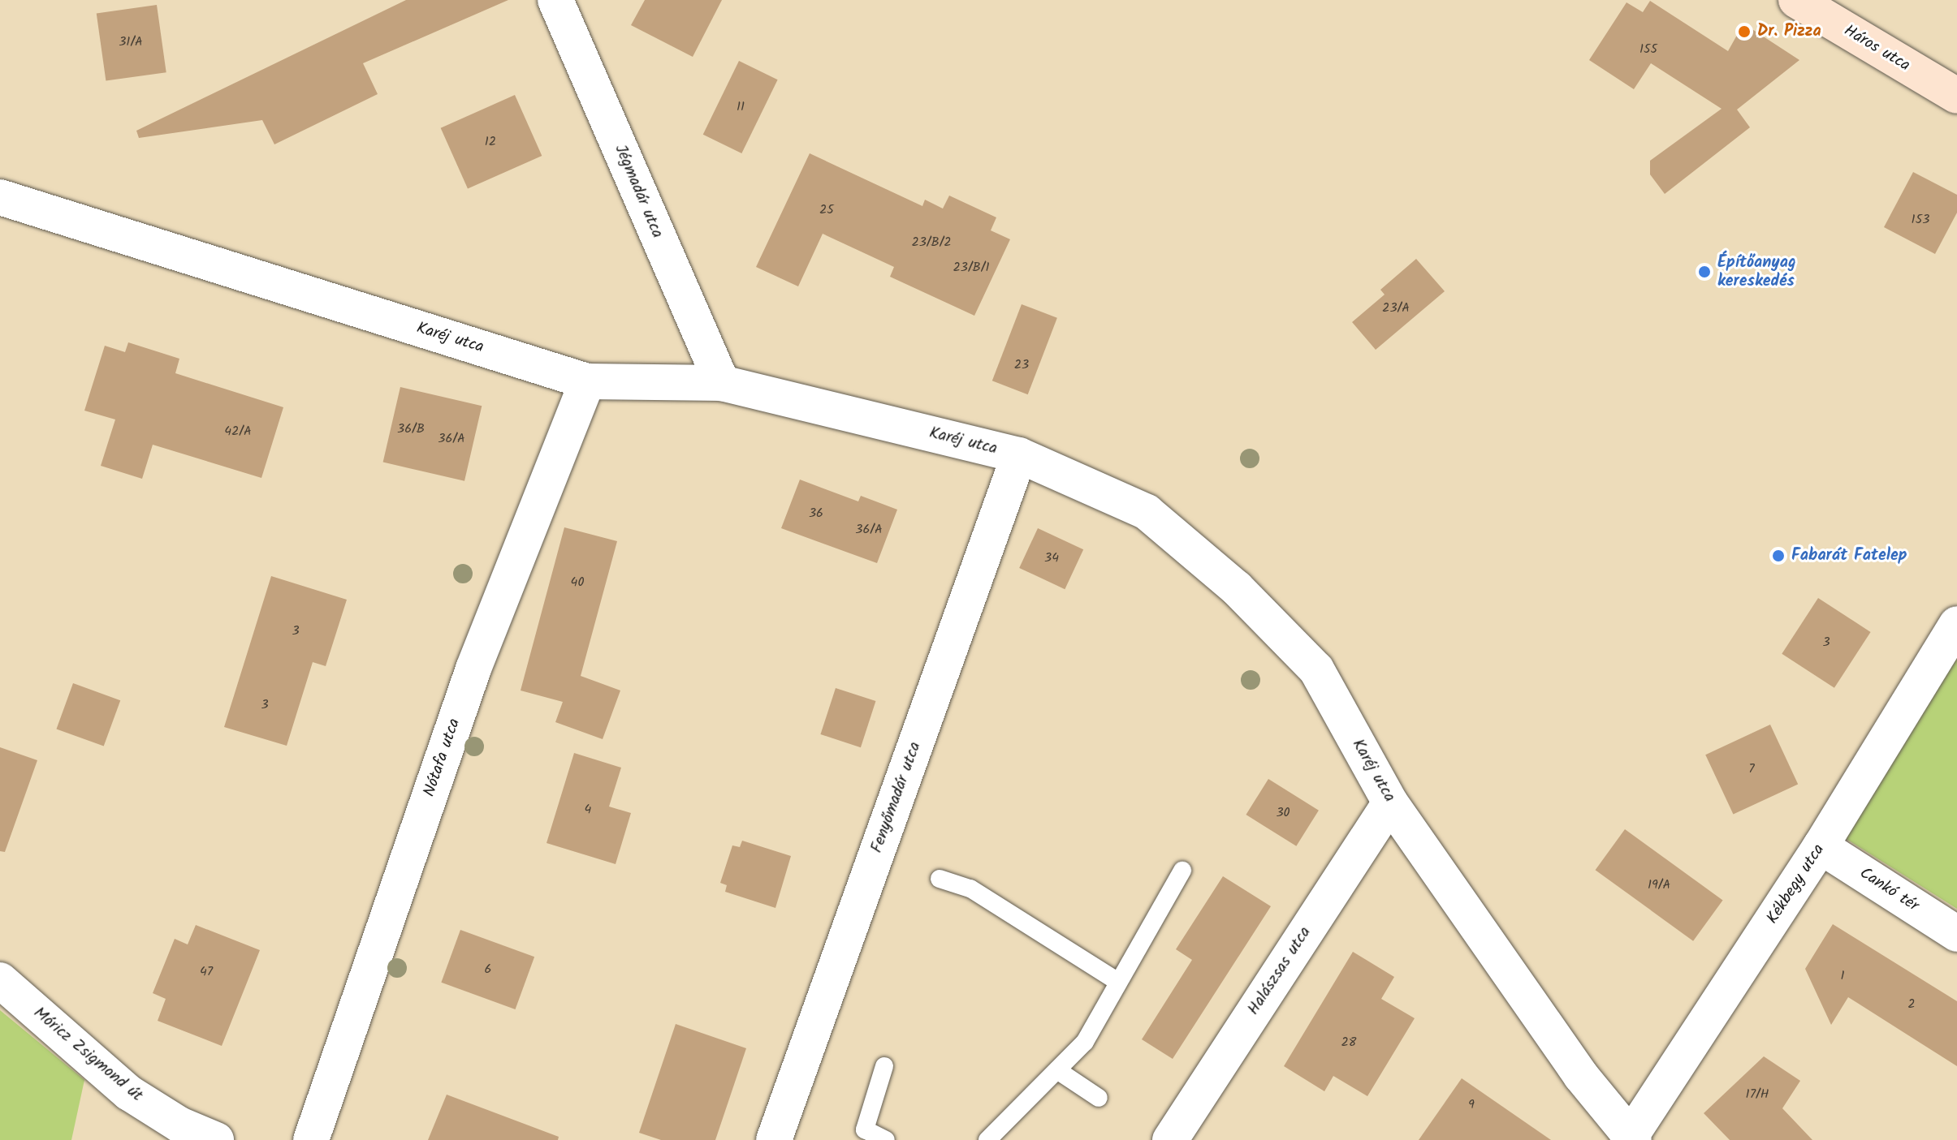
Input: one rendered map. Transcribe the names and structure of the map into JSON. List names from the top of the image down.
{
  "streets": {
    "street": [
      "Háros utca",
      "Jégmadár utca",
      "Karéj utca",
      "Nótafa utca",
      "Fenyőmadár utca",
      "Kékbegy utca",
      "Cankó tér",
      "Halászsas utca",
      "Móricz Zsigmond út"
    ]
  },
  "crossings": [
    ["Jégmadár utca", "Karéj utca"],
    ["Karéj utca", "Nótafa utca"],
    ["Karéj utca", "Fenyőmadár utca"],
    ["Karéj utca", "Kékbegy utca"],
    ["Karéj utca", "Halászsas utca"],
    ["Kékbegy utca", "Cankó tér"]
  ],
  "places": ["Dr. Pizza", "Építőanyag kereskedés", "Fabarát Fatelep"],
  "house_numbers": [
    "31/A",
    "155",
    "11",
    "12",
    "25",
    "153",
    "23/B/2",
    "23/B/1",
    "23/A",
    "23",
    "36/B",
    "42/A",
    "36/A",
    "36",
    "36/A",
    "34",
    "40",
    "3",
    "3",
    "3",
    "7",
    "4",
    "30",
    "19/A",
    "6",
    "47",
    "1",
    "2",
    "28",
    "17/H",
    "9"
  ]
}
